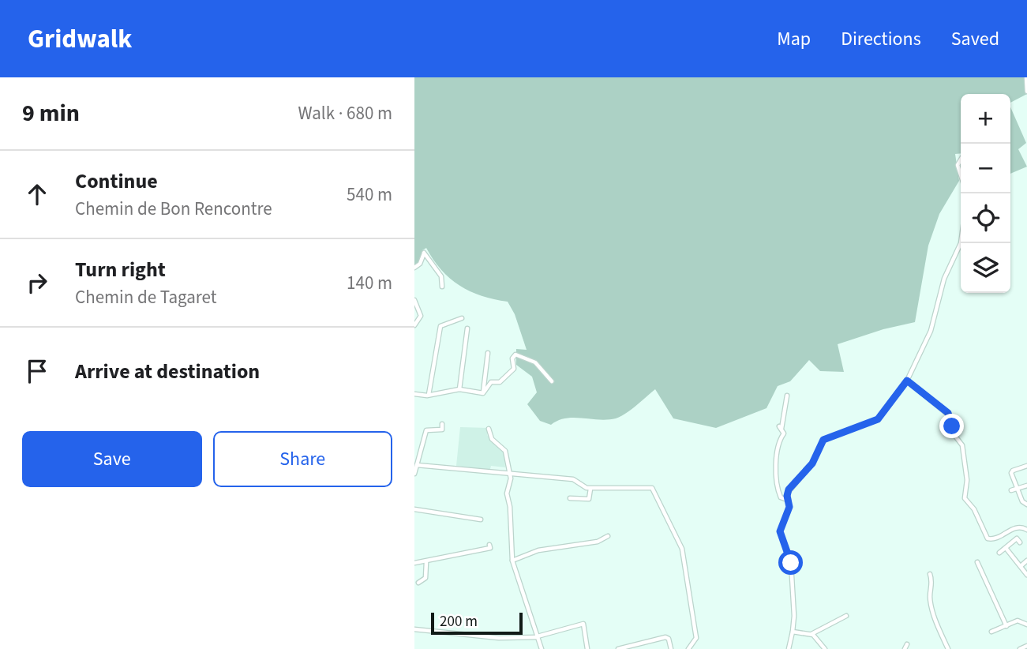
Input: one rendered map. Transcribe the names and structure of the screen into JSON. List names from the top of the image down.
{
  "scale_bar": "200 m",
  "page": {
    "header": "Gridwalk",
    "nav": ["Map", "Directions", "Saved"],
    "heading": ["9 min", "Walk · 680 m"],
    "map_buttons": ["+", "−"],
    "list": [
      ["Continue", "Chemin de Bon Rencontre", "540 m"],
      ["Turn right", "Chemin de Tagaret", "140 m"],
      "Arrive at destination"
    ],
    "buttons": ["Save", "Share"],
    "scale": "200 m"
  }
}
